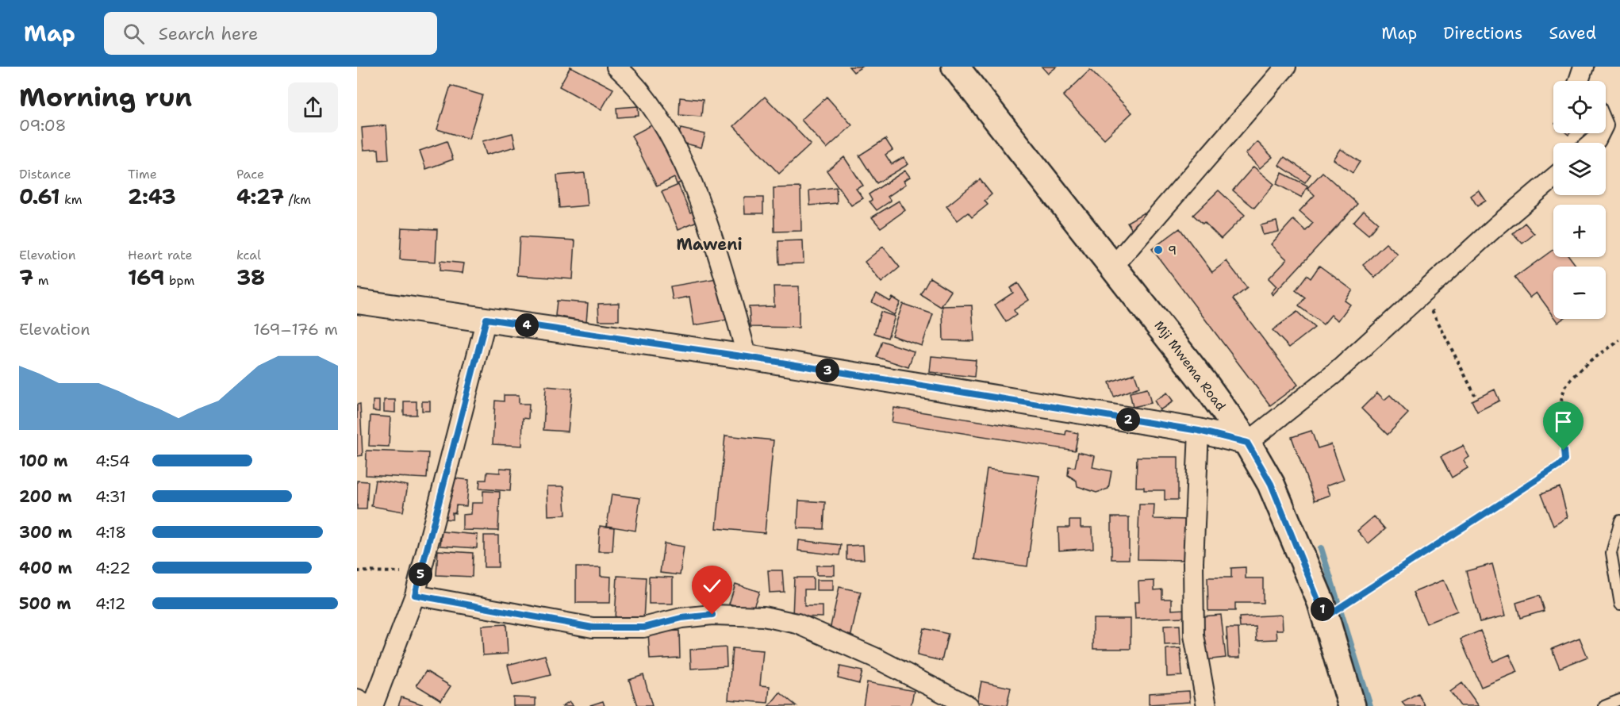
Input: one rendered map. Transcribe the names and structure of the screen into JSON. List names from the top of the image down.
{
  "streets": {
    "main road": ["Mji Mwema Road"]
  },
  "districts": ["Maweni"],
  "places": ["9"],
  "page": {
    "header": "Map",
    "search": "Search here",
    "nav": ["Map", "Directions", "Saved"],
    "heading": ["Morning run", "09:08"],
    "map_buttons": ["+", "−"],
    "stats": [
      ["Distance", "0.61 km"],
      ["Time", "2:43"],
      ["Pace", "4:27 /km"],
      ["Elevation", "7 m"],
      ["Heart rate", "169 bpm"],
      ["kcal", "38"]
    ],
    "chart": ["Elevation", "169–176 m"],
    "pins": [
      "4",
      "3",
      "2",
      "5",
      "1"
    ],
    "list": [
      {
        "name": "100 m",
        "note": "4:54"
      },
      {
        "name": "200 m",
        "note": "4:31"
      },
      {
        "name": "300 m",
        "note": "4:18"
      },
      {
        "name": "400 m",
        "note": "4:22"
      },
      {
        "name": "500 m",
        "note": "4:12"
      }
    ]
  }
}
